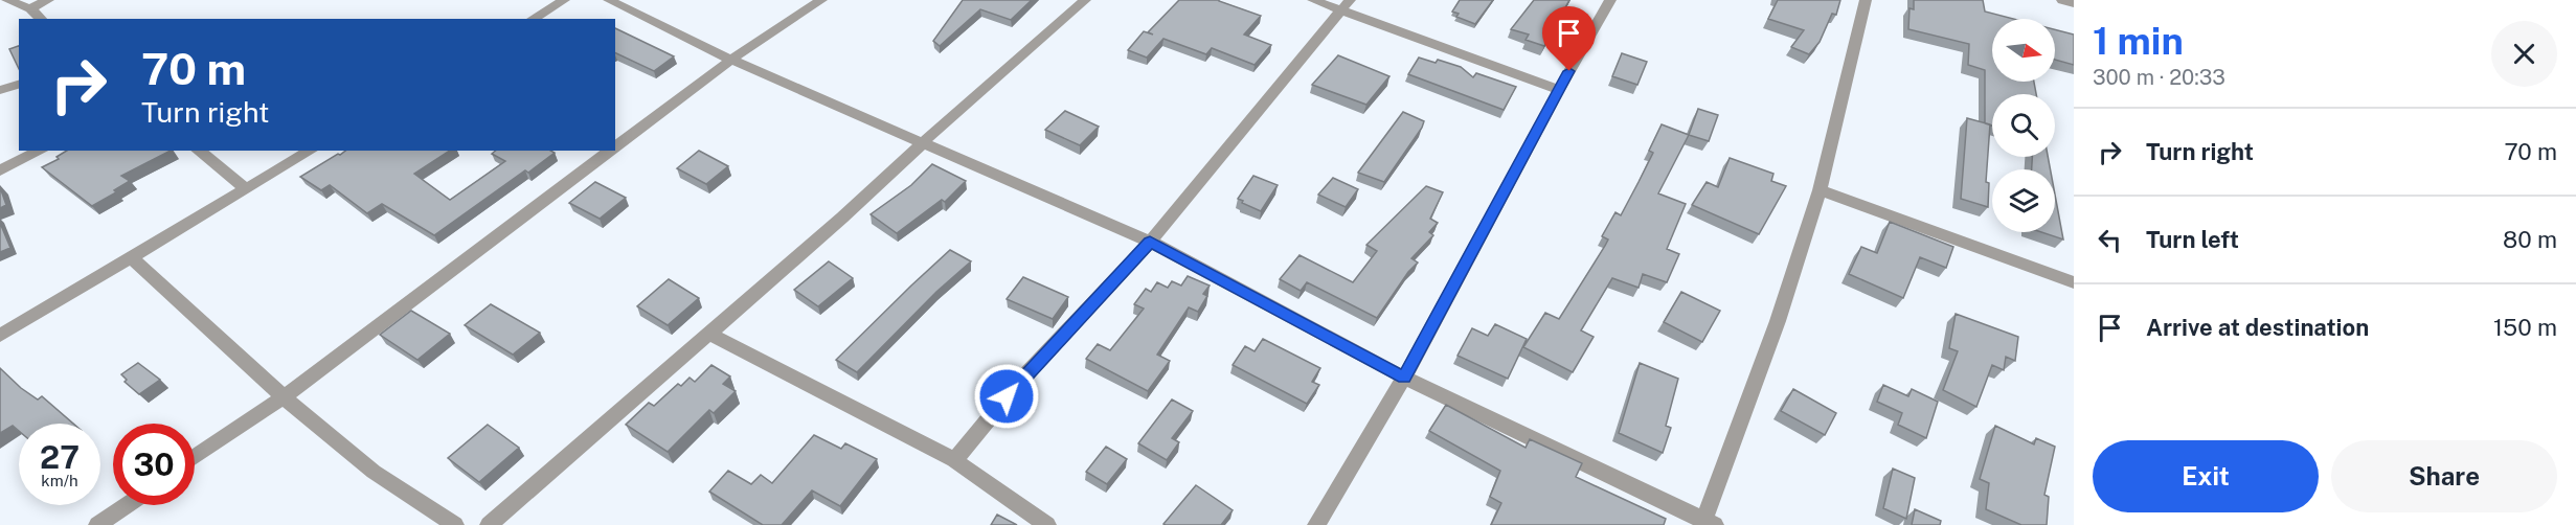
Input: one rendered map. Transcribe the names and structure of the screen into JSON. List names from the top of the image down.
{
  "north": "right",
  "page": {
    "heading": ["1 min", "300 m · 20:33"],
    "turn": ["70 m", "Turn right"],
    "list": [
      {
        "name": "Turn right",
        "value": "70 m"
      },
      {
        "name": "Turn left",
        "value": "80 m"
      },
      {
        "name": "Arrive at destination",
        "value": "150 m"
      }
    ],
    "speed": "27 km/h",
    "limit": "30",
    "buttons": ["Exit", "Share"]
  }
}
